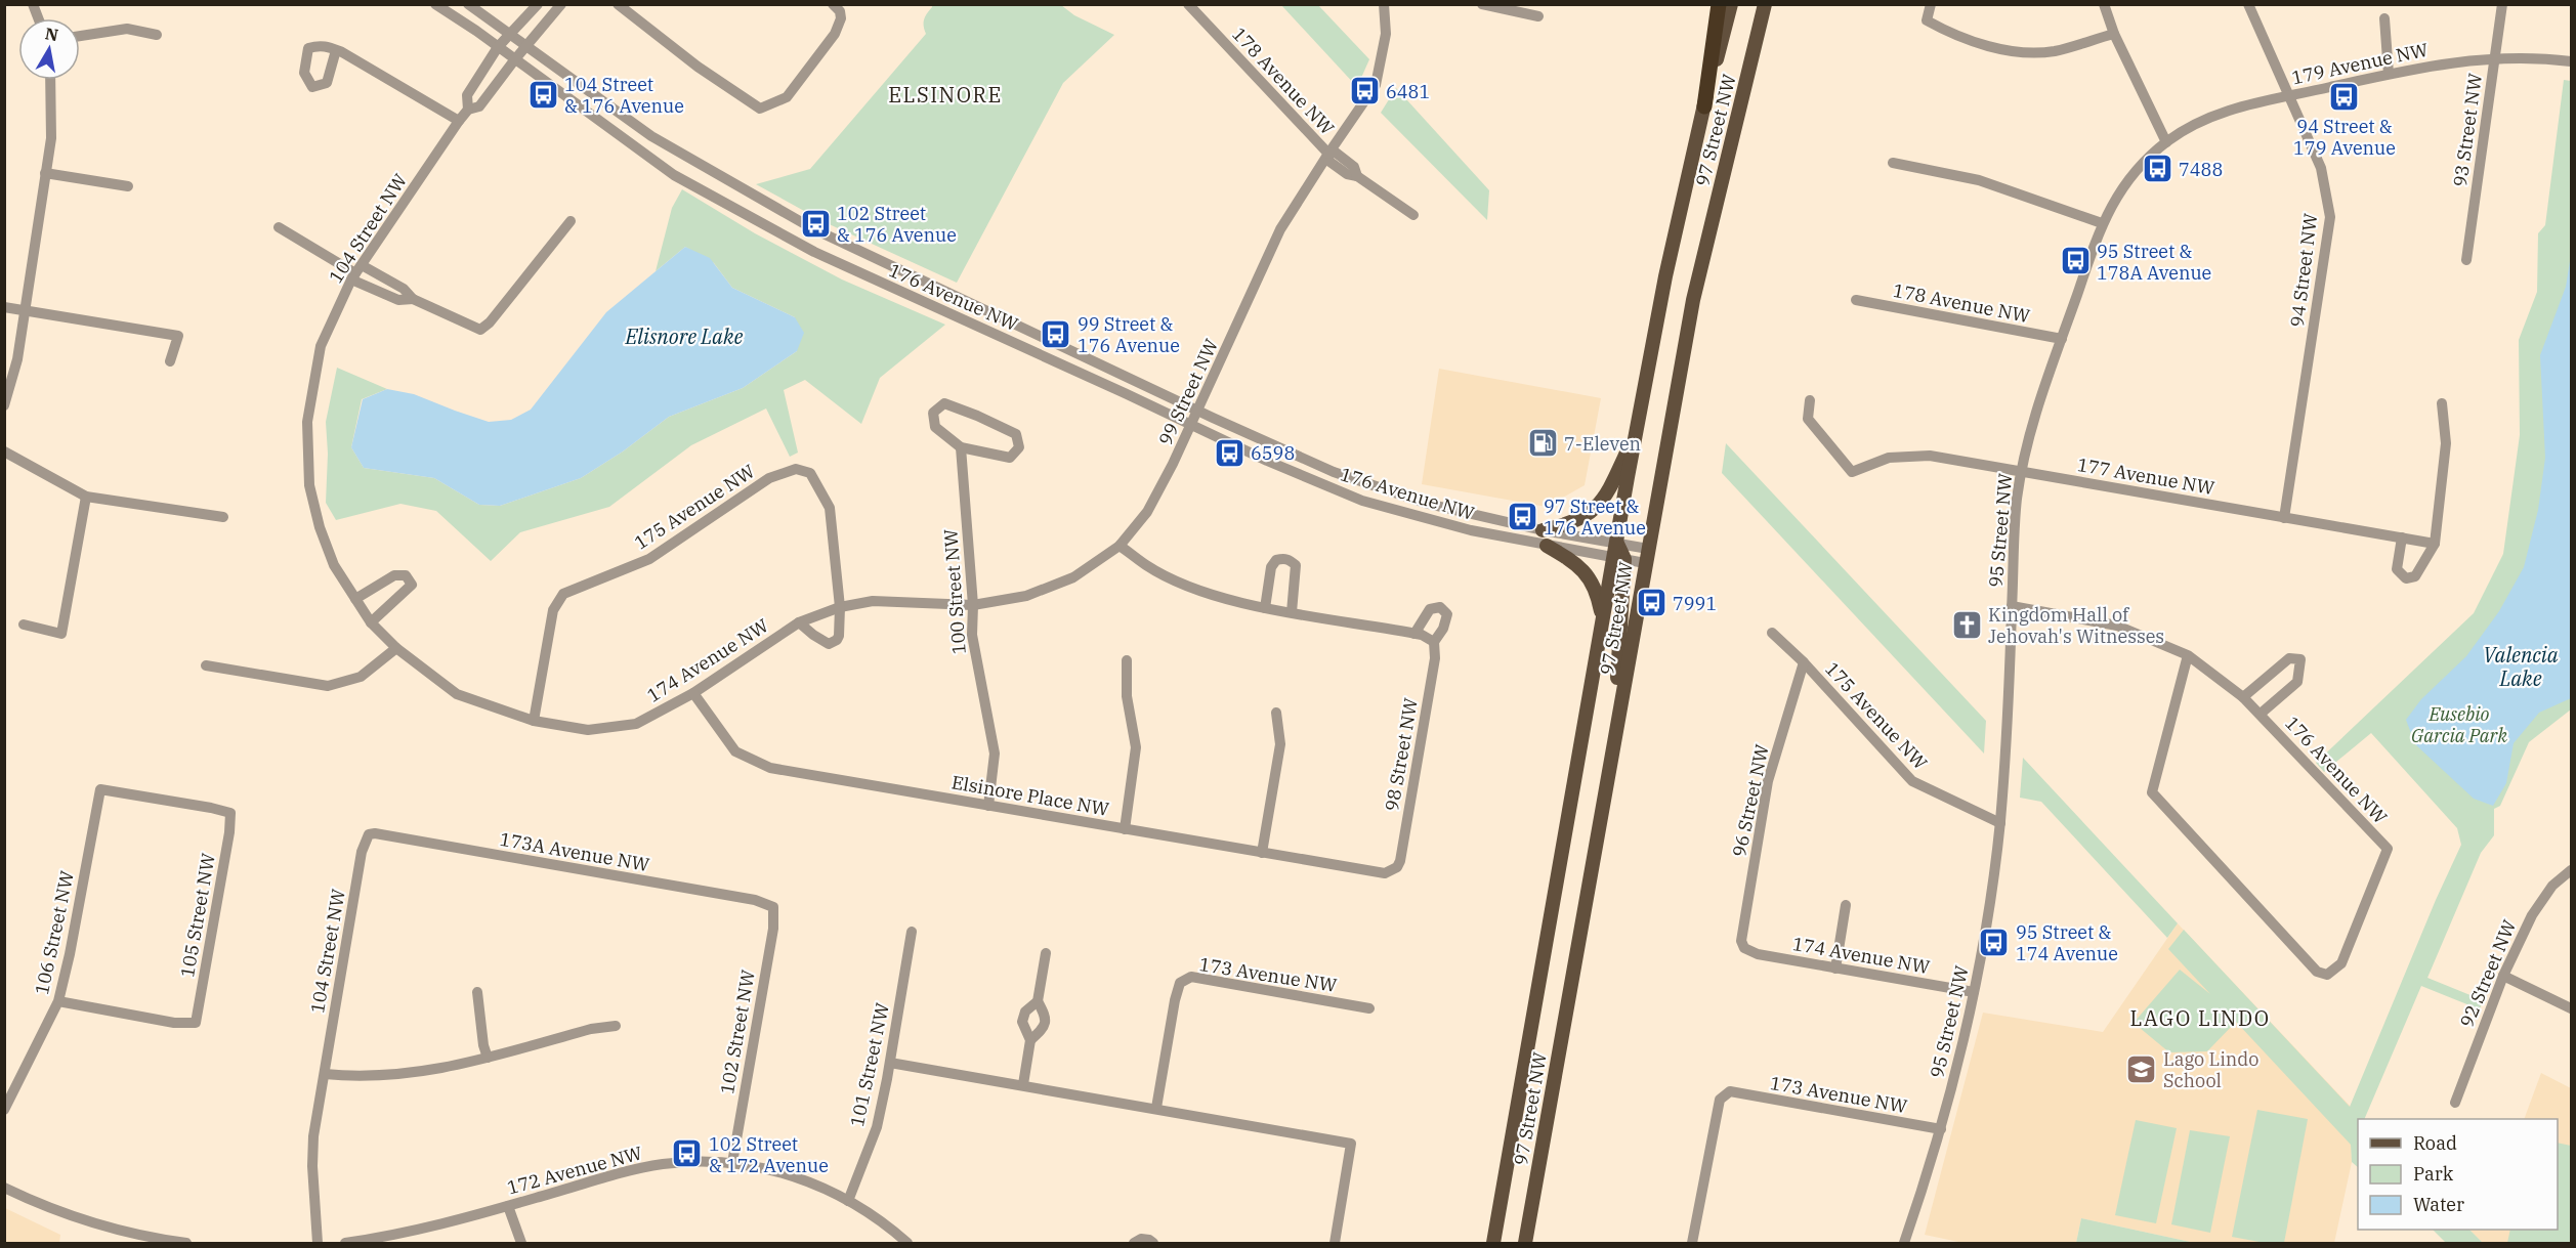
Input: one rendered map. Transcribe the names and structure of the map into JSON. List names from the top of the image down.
{
  "streets": {
    "main road": ["97 Street NW"],
    "street": [
      "179 Avenue NW",
      "178 Avenue NW",
      "93 Street NW",
      "104 Street NW",
      "94 Street NW",
      "176 Avenue NW",
      "99 Street NW",
      "177 Avenue NW",
      "175 Avenue NW",
      "95 Street NW",
      "100 Street NW",
      "174 Avenue NW",
      "98 Street NW",
      "Elsinore Place NW",
      "96 Street NW",
      "173A Avenue NW",
      "105 Street NW",
      "106 Street NW",
      "92 Street NW",
      "173 Avenue NW",
      "102 Street NW",
      "101 Street NW",
      "172 Avenue NW"
    ]
  },
  "crossings": [
    ["179 Avenue NW", "93 Street NW"],
    ["179 Avenue NW", "94 Street NW"],
    ["179 Avenue NW", "95 Street NW"],
    ["178 Avenue NW", "99 Street NW"],
    ["178 Avenue NW", "95 Street NW"],
    ["97 Street NW", "176 Avenue NW"],
    ["104 Street NW", "176 Avenue NW"],
    ["104 Street NW", "174 Avenue NW"],
    ["104 Street NW", "173A Avenue NW"],
    ["94 Street NW", "177 Avenue NW"],
    ["176 Avenue NW", "99 Street NW"],
    ["176 Avenue NW", "95 Street NW"],
    ["99 Street NW", "174 Avenue NW"],
    ["177 Avenue NW", "95 Street NW"],
    ["175 Avenue NW", "95 Street NW"],
    ["175 Avenue NW", "174 Avenue NW"],
    ["175 Avenue NW", "96 Street NW"],
    ["95 Street NW", "174 Avenue NW"],
    ["95 Street NW", "173 Avenue NW"],
    ["100 Street NW", "174 Avenue NW"],
    ["100 Street NW", "Elsinore Place NW"],
    ["174 Avenue NW", "Elsinore Place NW"],
    ["174 Avenue NW", "96 Street NW"],
    ["98 Street NW", "Elsinore Place NW"],
    ["173A Avenue NW", "102 Street NW"],
    ["105 Street NW", "106 Street NW"],
    ["102 Street NW", "172 Avenue NW"],
    ["101 Street NW", "172 Avenue NW"]
  ],
  "districts": ["ELSINORE", "LAGO LINDO"],
  "water": ["Elisnore Lake", "Valencia Lake"],
  "parks": ["Eusebio Garcia Park"],
  "places": {
    "bus stop": [
      "6481",
      "104 Street & 176 Avenue",
      "94 Street & 179 Avenue",
      "7488",
      "102 Street & 176 Avenue",
      "95 Street & 178A Avenue",
      "99 Street & 176 Avenue",
      "6598",
      "97 Street & 176 Avenue",
      "7991",
      "95 Street & 174 Avenue",
      "102 Street & 172 Avenue"
    ],
    "fuel station": ["7-Eleven"],
    "church": ["Kingdom Hall of Jehovah's Witnesses"],
    "school or university": ["Lago Lindo School"]
  },
  "legend": ["Road", "Park", "Water"],
  "north": "top"
}
